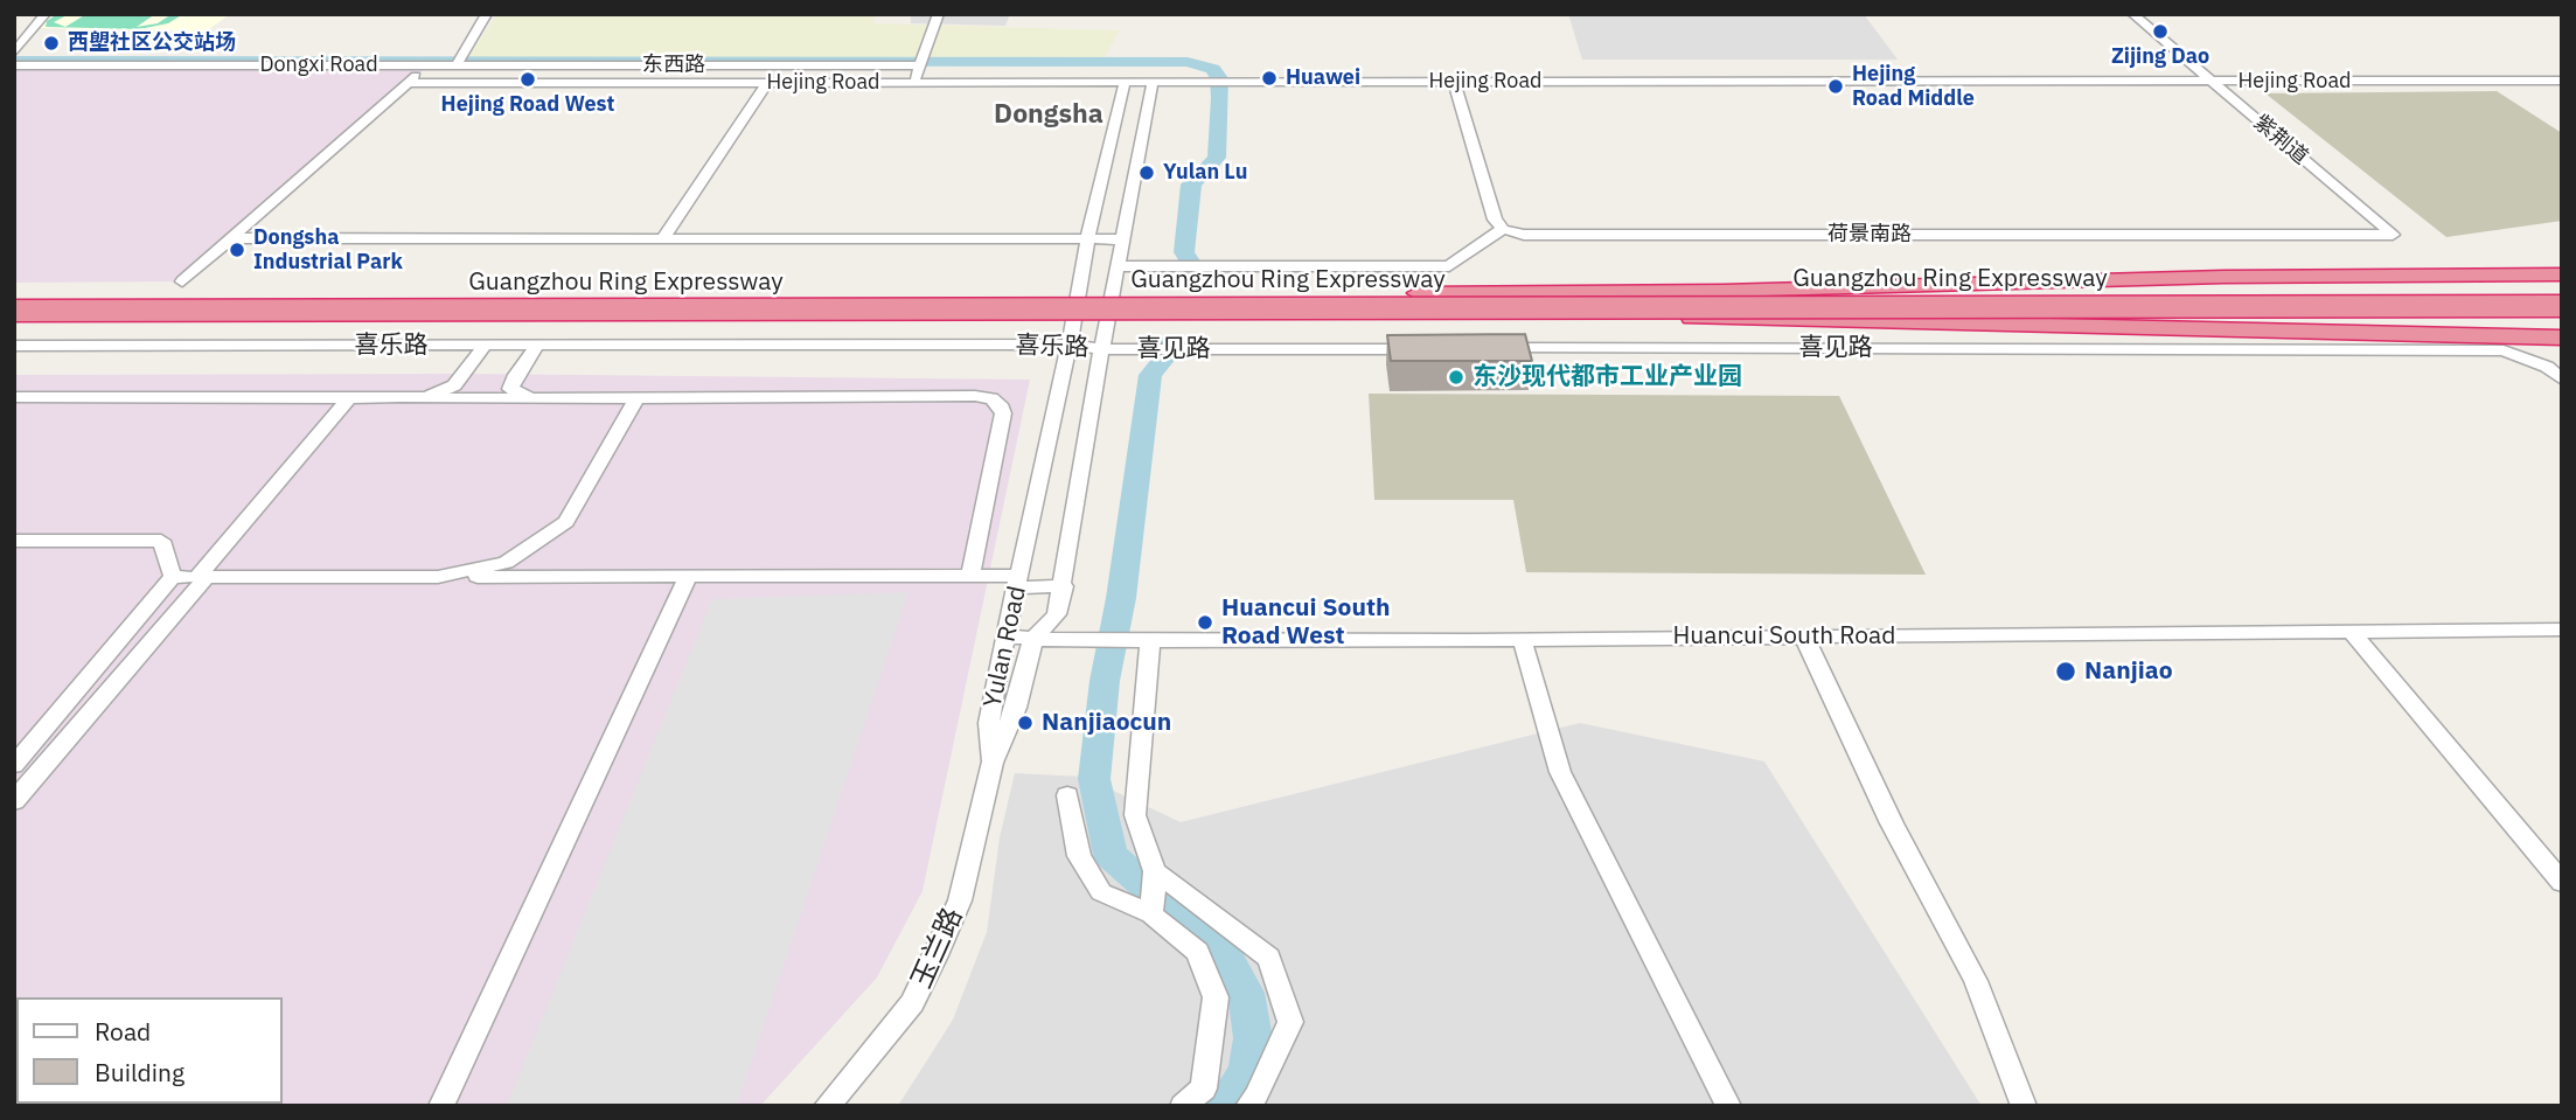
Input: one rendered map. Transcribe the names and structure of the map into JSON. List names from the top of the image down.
{
  "streets": {
    "highway": ["Guangzhou Ring Expressway"],
    "street": [
      "Dongxi Road",
      "东西路",
      "Hejing Road",
      "紫荆道",
      "荷景南路",
      "喜乐路",
      "喜见路",
      "Huancui South Road",
      "Yulan Road",
      "玉兰路"
    ]
  },
  "crossings": [
    ["Dongxi Road", "东西路"],
    ["Hejing Road", "紫荆道"],
    ["Hejing Road", "Yulan Road"],
    ["紫荆道", "荷景南路"],
    ["喜乐路", "喜见路"],
    ["喜乐路", "Yulan Road"],
    ["喜见路", "Yulan Road"],
    ["Huancui South Road", "Yulan Road"],
    ["Yulan Road", "玉兰路"]
  ],
  "districts": ["Dongsha"],
  "places": [
    "Zijing Dao",
    "西塱社区公交站场",
    "Huawei",
    "Hejing Road West",
    "Hejing Road Middle",
    "Yulan Lu",
    "Dongsha Industrial Park",
    "东沙现代都市工业产业园",
    "Huancui South Road West",
    "Nanjiao",
    "Nanjiaocun"
  ],
  "legend": ["Road", "Building"]
}
